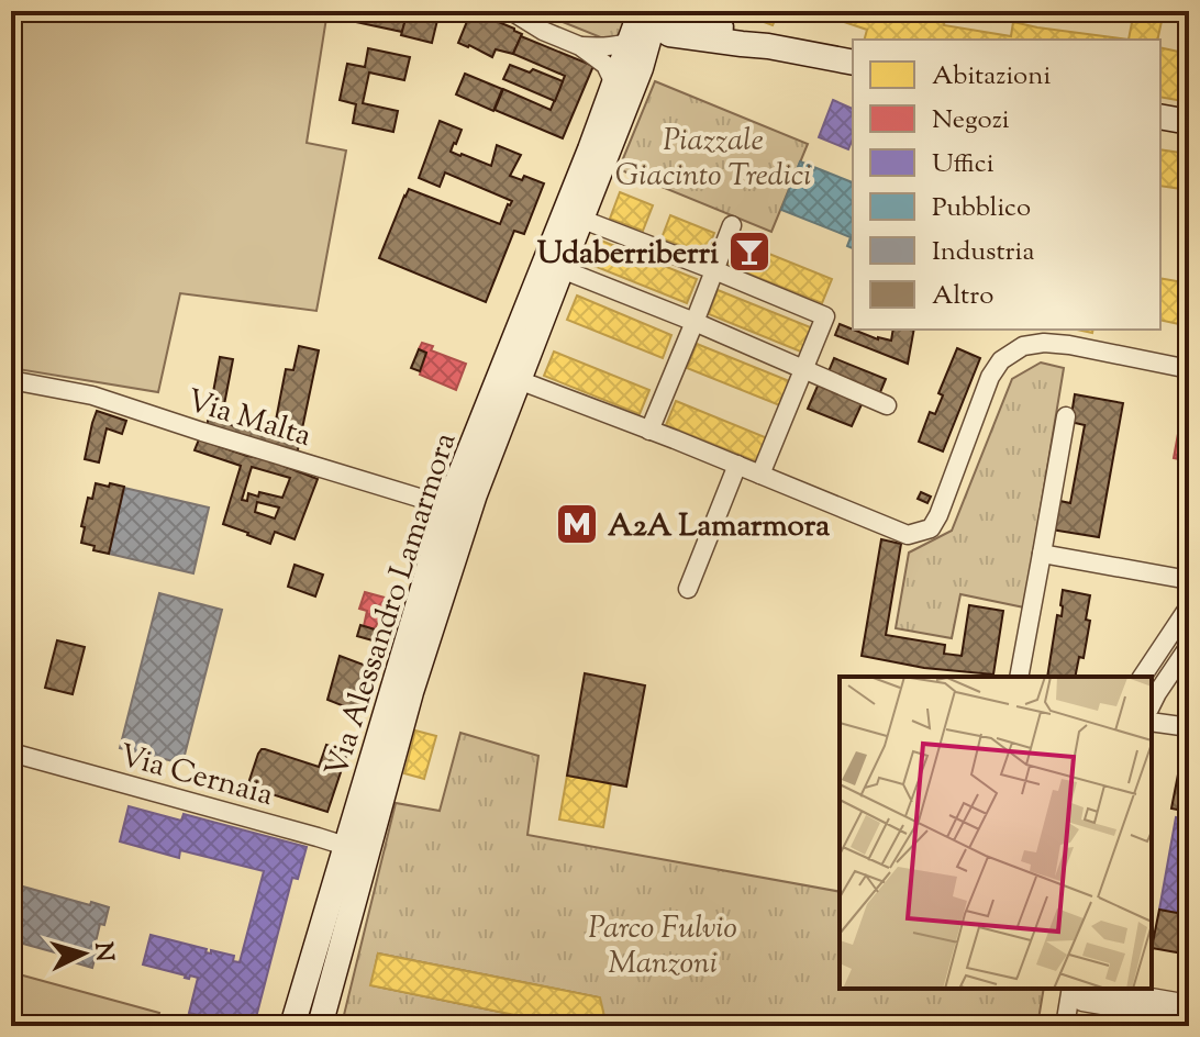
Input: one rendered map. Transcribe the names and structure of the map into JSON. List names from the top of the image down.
{
  "streets": {
    "main road": ["Via Alessandro Lamarmora"],
    "street": ["Via Malta", "Via Cernaia"]
  },
  "crossings": [
    ["Via Malta", "Via Alessandro Lamarmora"],
    ["Via Alessandro Lamarmora", "Via Cernaia"]
  ],
  "parks": ["Piazzale Giacinto Tredici", "Parco Fulvio Manzoni"],
  "places": {
    "bar": ["Udaberriberri"],
    "metro station": ["A2A Lamarmora"]
  },
  "legend": [
    "Abitazioni",
    "Negozi",
    "Uffici",
    "Pubblico",
    "Industria",
    "Altro"
  ],
  "north": "right"
}
